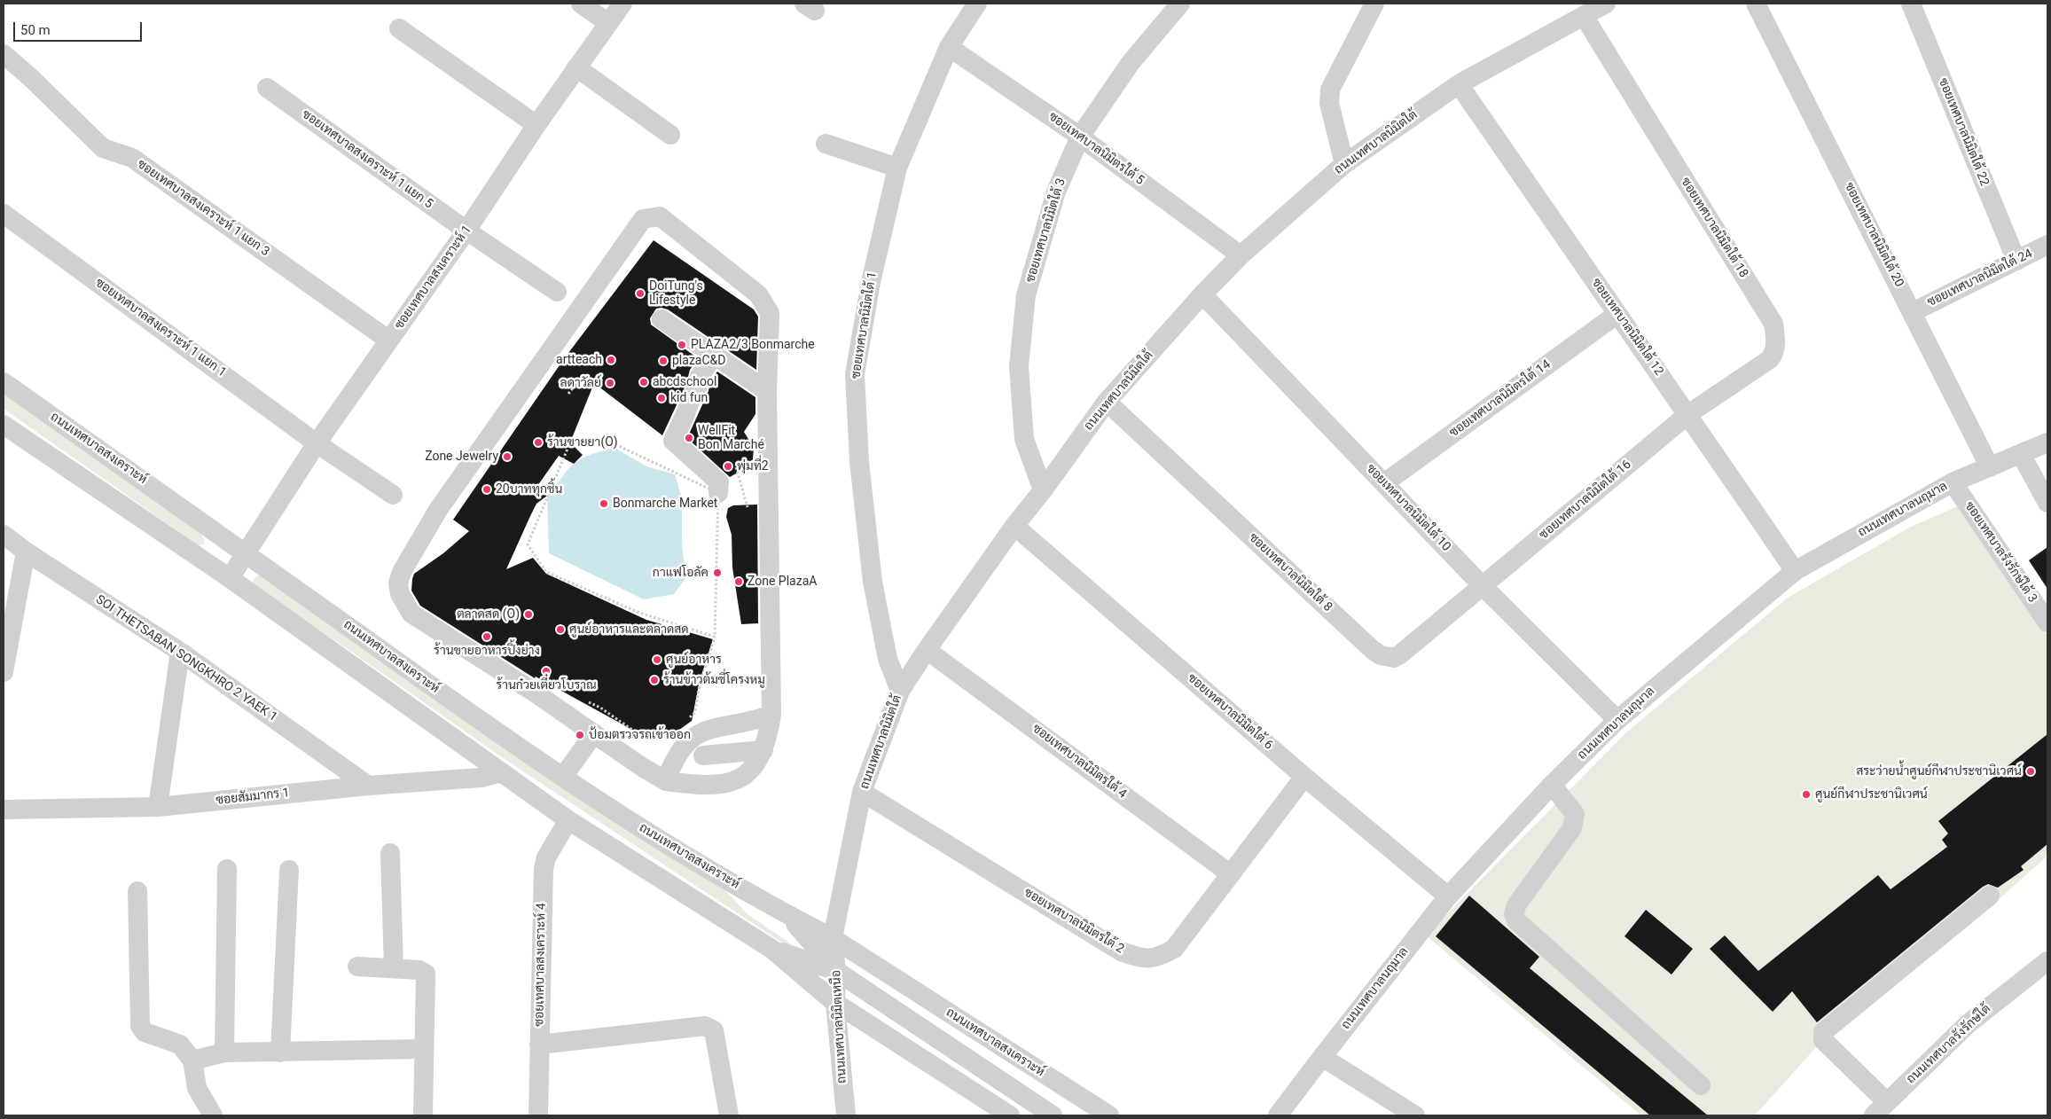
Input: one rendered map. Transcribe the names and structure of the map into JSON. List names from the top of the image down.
{
  "streets": {
    "street": [
      "ซอยเทศบาลนิมิตใต้ 22",
      "ถนนเทศบาลนิมิตใต้",
      "ซอยเทศบาลนิมิตรใต้ 5",
      "ซอยเทศบาลสงเคราะห์ 1 แยก 5",
      "ซอยเทศบาลสงเคราะห์ 1 แยก 3",
      "ซอยเทศบาลนิมิตใต้ 18",
      "ซอยเทศบาลนิมิตใต้ 3",
      "ซอยเทศบาลนิมิตใต้ 20",
      "ซอยเทศบาลสงเคราะห์ 1",
      "ซอยเทศบาลนิมิตใต้ 24",
      "ซอยเทศบาลนิมิตใต้ 1",
      "ซอยเทศบาลนิมิตใต้ 12",
      "ซอยเทศบาลสงเคราะห์ 1 แยก 1",
      "ซอยเทศบาลนิมิตรใต้ 14",
      "ถนนเทศบาลสงเคราะห์",
      "ซอยเทศบาลนิมิตใต้ 16",
      "ซอยเทศบาลนิมิตใต้ 10",
      "ถนนเทศบาลนฤมาล",
      "ซอยเทศบาลรังรักษ์ใต้ 3",
      "ซอยเทศบาลนิมิตใต้ 8",
      "SOI THETSABAN SONGKHRO 2 YAEK 1",
      "ซอยเทศบาลนิมิตใต้ 6",
      "ซอยเทศบาลนิมิตรใต้ 4",
      "ซอยสัมมากร 1",
      "ซอยเทศบาลนิมิตรใต้ 2",
      "ซอยเทศบาลสงเคราะห์ 4",
      "ถนนเทศบาลนิมิตเหนือ",
      "ถนนเทศบาลรังรักษ์ใต้"
    ]
  },
  "crossings": [
    ["ซอยเทศบาลนิมิตใต้ 22", "ซอยเทศบาลนิมิตใต้ 24"],
    ["ถนนเทศบาลนิมิตใต้", "ซอยเทศบาลนิมิตรใต้ 5"],
    ["ถนนเทศบาลนิมิตใต้", "ซอยเทศบาลนิมิตใต้ 18"],
    ["ถนนเทศบาลนิมิตใต้", "ซอยเทศบาลนิมิตใต้ 3"],
    ["ถนนเทศบาลนิมิตใต้", "ซอยเทศบาลนิมิตใต้ 1"],
    ["ถนนเทศบาลนิมิตใต้", "ซอยเทศบาลนิมิตใต้ 12"],
    ["ถนนเทศบาลนิมิตใต้", "ถนนเทศบาลสงเคราะห์"],
    ["ถนนเทศบาลนิมิตใต้", "ซอยเทศบาลนิมิตใต้ 10"],
    ["ถนนเทศบาลนิมิตใต้", "ซอยเทศบาลนิมิตใต้ 8"],
    ["ถนนเทศบาลนิมิตใต้", "ซอยเทศบาลนิมิตใต้ 6"],
    ["ถนนเทศบาลนิมิตใต้", "ซอยเทศบาลนิมิตรใต้ 4"],
    ["ถนนเทศบาลนิมิตใต้", "ซอยเทศบาลนิมิตรใต้ 2"],
    ["ถนนเทศบาลนิมิตใต้", "ถนนเทศบาลนิมิตเหนือ"],
    ["ซอยเทศบาลนิมิตรใต้ 5", "ซอยเทศบาลนิมิตใต้ 3"],
    ["ซอยเทศบาลนิมิตรใต้ 5", "ซอยเทศบาลนิมิตใต้ 1"],
    ["ซอยเทศบาลสงเคราะห์ 1 แยก 5", "ซอยเทศบาลสงเคราะห์ 1"],
    ["ซอยเทศบาลสงเคราะห์ 1 แยก 3", "ซอยเทศบาลสงเคราะห์ 1"],
    ["ซอยเทศบาลนิมิตใต้ 18", "ซอยเทศบาลนิมิตใต้ 12"],
    ["ซอยเทศบาลนิมิตใต้ 18", "ซอยเทศบาลนิมิตใต้ 16"],
    ["ซอยเทศบาลนิมิตใต้ 20", "ซอยเทศบาลนิมิตใต้ 24"],
    ["ซอยเทศบาลนิมิตใต้ 20", "ถนนเทศบาลนฤมาล"],
    ["ซอยเทศบาลสงเคราะห์ 1", "ซอยเทศบาลสงเคราะห์ 1 แยก 1"],
    ["ซอยเทศบาลสงเคราะห์ 1", "ถนนเทศบาลสงเคราะห์"],
    ["ซอยเทศบาลนิมิตใต้ 12", "ซอยเทศบาลนิมิตรใต้ 14"],
    ["ซอยเทศบาลนิมิตใต้ 12", "ซอยเทศบาลนิมิตใต้ 16"],
    ["ซอยเทศบาลนิมิตใต้ 12", "ถนนเทศบาลนฤมาล"],
    ["ซอยเทศบาลนิมิตรใต้ 14", "ซอยเทศบาลนิมิตใต้ 10"],
    ["ถนนเทศบาลสงเคราะห์", "ซอยสัมมากร 1"],
    ["ถนนเทศบาลสงเคราะห์", "ซอยเทศบาลสงเคราะห์ 4"],
    ["ถนนเทศบาลสงเคราะห์", "ถนนเทศบาลนิมิตเหนือ"],
    ["ซอยเทศบาลนิมิตใต้ 16", "ซอยเทศบาลนิมิตใต้ 10"],
    ["ซอยเทศบาลนิมิตใต้ 16", "ซอยเทศบาลนิมิตใต้ 8"],
    ["ซอยเทศบาลนิมิตใต้ 10", "ถนนเทศบาลนฤมาล"],
    ["ซอยเทศบาลนิมิตใต้ 10", "ซอยเทศบาลนิมิตใต้ 8"],
    ["ถนนเทศบาลนฤมาล", "ซอยเทศบาลรังรักษ์ใต้ 3"],
    ["ถนนเทศบาลนฤมาล", "ซอยเทศบาลนิมิตใต้ 6"],
    ["SOI THETSABAN SONGKHRO 2 YAEK 1", "ซอยสัมมากร 1"],
    ["ซอยเทศบาลนิมิตใต้ 6", "ซอยเทศบาลนิมิตรใต้ 2"],
    ["ซอยเทศบาลนิมิตรใต้ 4", "ซอยเทศบาลนิมิตรใต้ 2"]
  ],
  "places": [
    "DoiTung's Lifestyle",
    "PLAZA2/3 Bonmarche",
    "artteach",
    "plazaC&D",
    "abcdschool",
    "ลดาวัลย์",
    "kid fun",
    "WellFit Bon Marché",
    "ร้านขายยา(O)",
    "Zone Jewelry",
    "พุ่มที่2",
    "20บาททุกชิ้น",
    "Bonmarche Market",
    "กาแฟโอลัค",
    "Zone PlazaA",
    "ตลาดสด (O)",
    "ศูนย์อาหารและตลาดสด",
    "ร้านขายอาหารปิ้งย่าง",
    "ศูนย์อาหาร",
    "ร้านก๋วยเตี๋ยวโบราณ",
    "ร้านข้าวต้มซี่โครงหมู",
    "ป้อมตรวจรถเข้าออก",
    "สระว่ายน้ำศูนย์กีฬาประชานิเวศน์",
    "ศูนย์กีฬาประชานิเวศน์"
  ],
  "scale_bar": "50 m"
}
